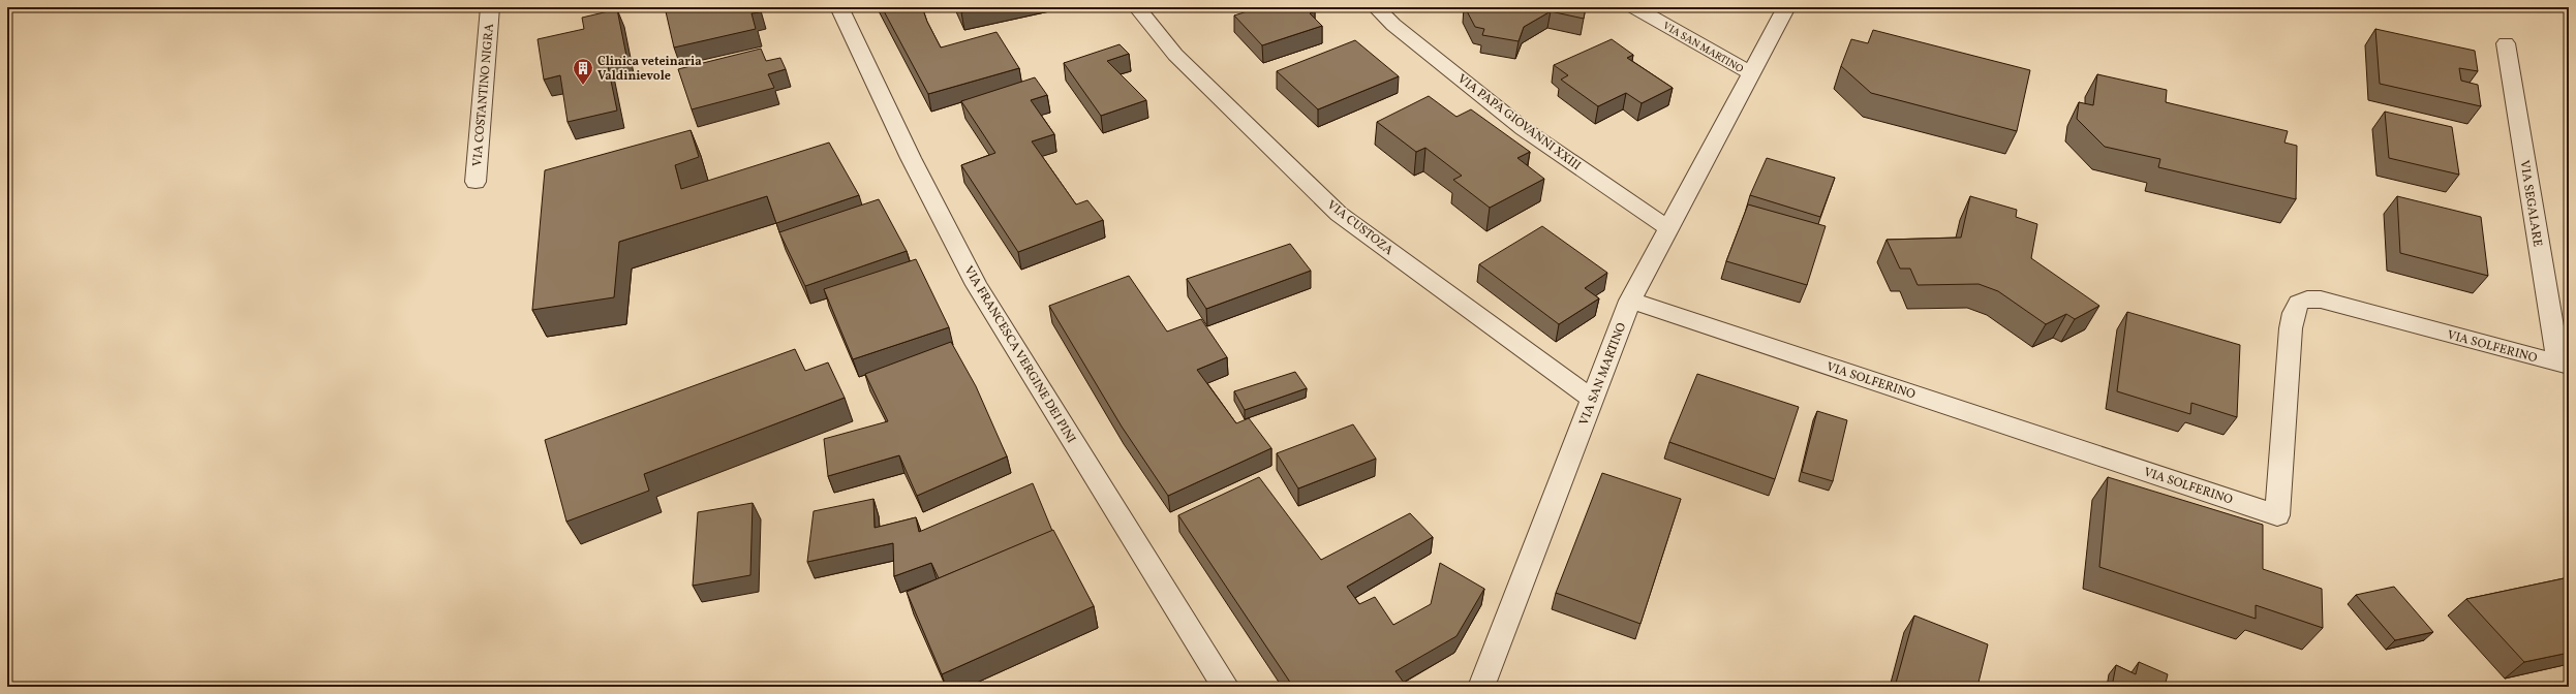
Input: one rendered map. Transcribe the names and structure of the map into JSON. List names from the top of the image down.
{
  "streets": {
    "street": [
      "VIA SAN MARTINO",
      "VIA COSTANTINO NIGRA",
      "VIA PAPA GIOVANNI XXIII",
      "VIA SEGALARE",
      "VIA CUSTOZA",
      "VIA SOLFERINO",
      "VIA FRANCESCA VERGINE DEI PINI"
    ]
  },
  "crossings": [
    ["VIA SAN MARTINO", "VIA PAPA GIOVANNI XXIII"],
    ["VIA SAN MARTINO", "VIA CUSTOZA"],
    ["VIA SAN MARTINO", "VIA SOLFERINO"],
    ["VIA SEGALARE", "VIA SOLFERINO"]
  ],
  "places": {
    "building": ["Clinica veteinaria Valdinievole"]
  }
}
